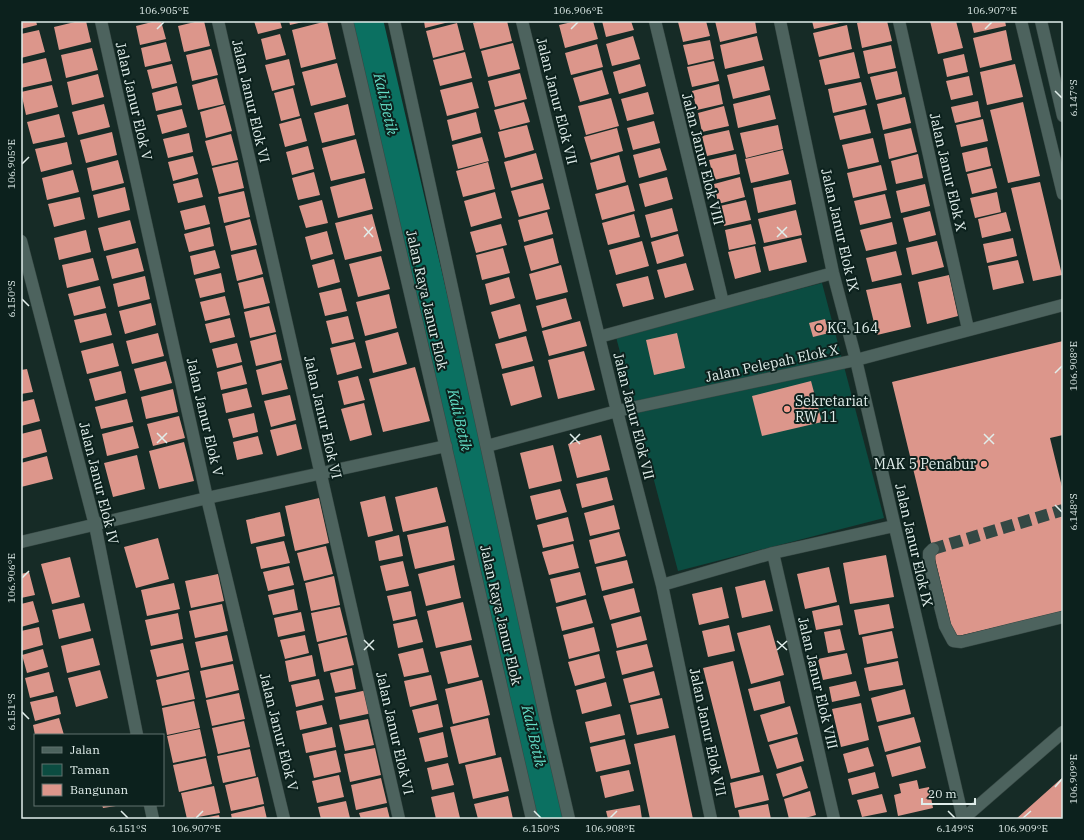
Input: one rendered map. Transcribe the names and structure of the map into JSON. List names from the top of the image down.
{
  "streets": {
    "street": [
      "Jalan Janur Elok V",
      "Jalan Janur Elok VI",
      "Jalan Janur Elok VII",
      "Jalan Janur Elok VIII",
      "Jalan Janur Elok X",
      "Jalan Janur Elok IX",
      "Jalan Raya Janur Elok",
      "Jalan Pelepah Elok X",
      "Jalan Janur Elok IV"
    ]
  },
  "crossings": [
    ["Jalan Janur Elok VII", "Jalan Pelepah Elok X"],
    ["Jalan Janur Elok X", "Jalan Pelepah Elok X"],
    ["Jalan Janur Elok IX", "Jalan Pelepah Elok X"],
    ["Jalan Raya Janur Elok", "Jalan Pelepah Elok X"]
  ],
  "water": ["Kali Betik"],
  "places": ["KG. 164", "Sekretariat RW 11", "MAK 5 Penabur"],
  "legend": ["Jalan", "Taman", "Bangunan"],
  "scale_bar": "20 m",
  "coordinates": [
    "106.905°E",
    "106.906°E",
    "106.907°E",
    "6.147°S",
    "6.150°S",
    "106.908°E",
    "6.148°S",
    "6.151°S",
    "106.909°E",
    "6.149°S"
  ]
}
